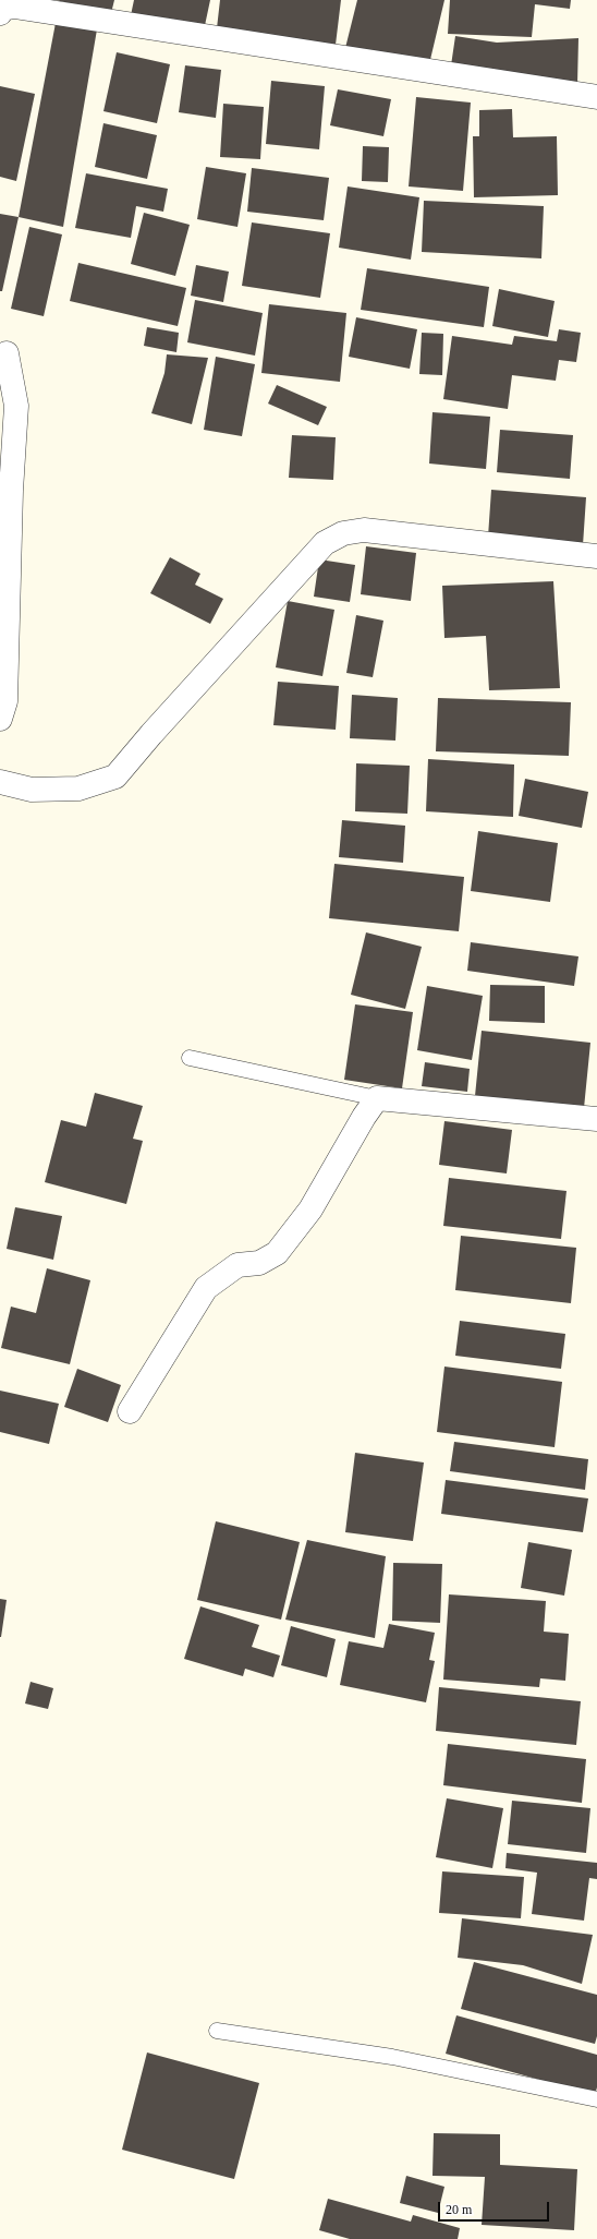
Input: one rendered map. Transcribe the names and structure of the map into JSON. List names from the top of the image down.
{
  "scale_bar": "20 m"
}
